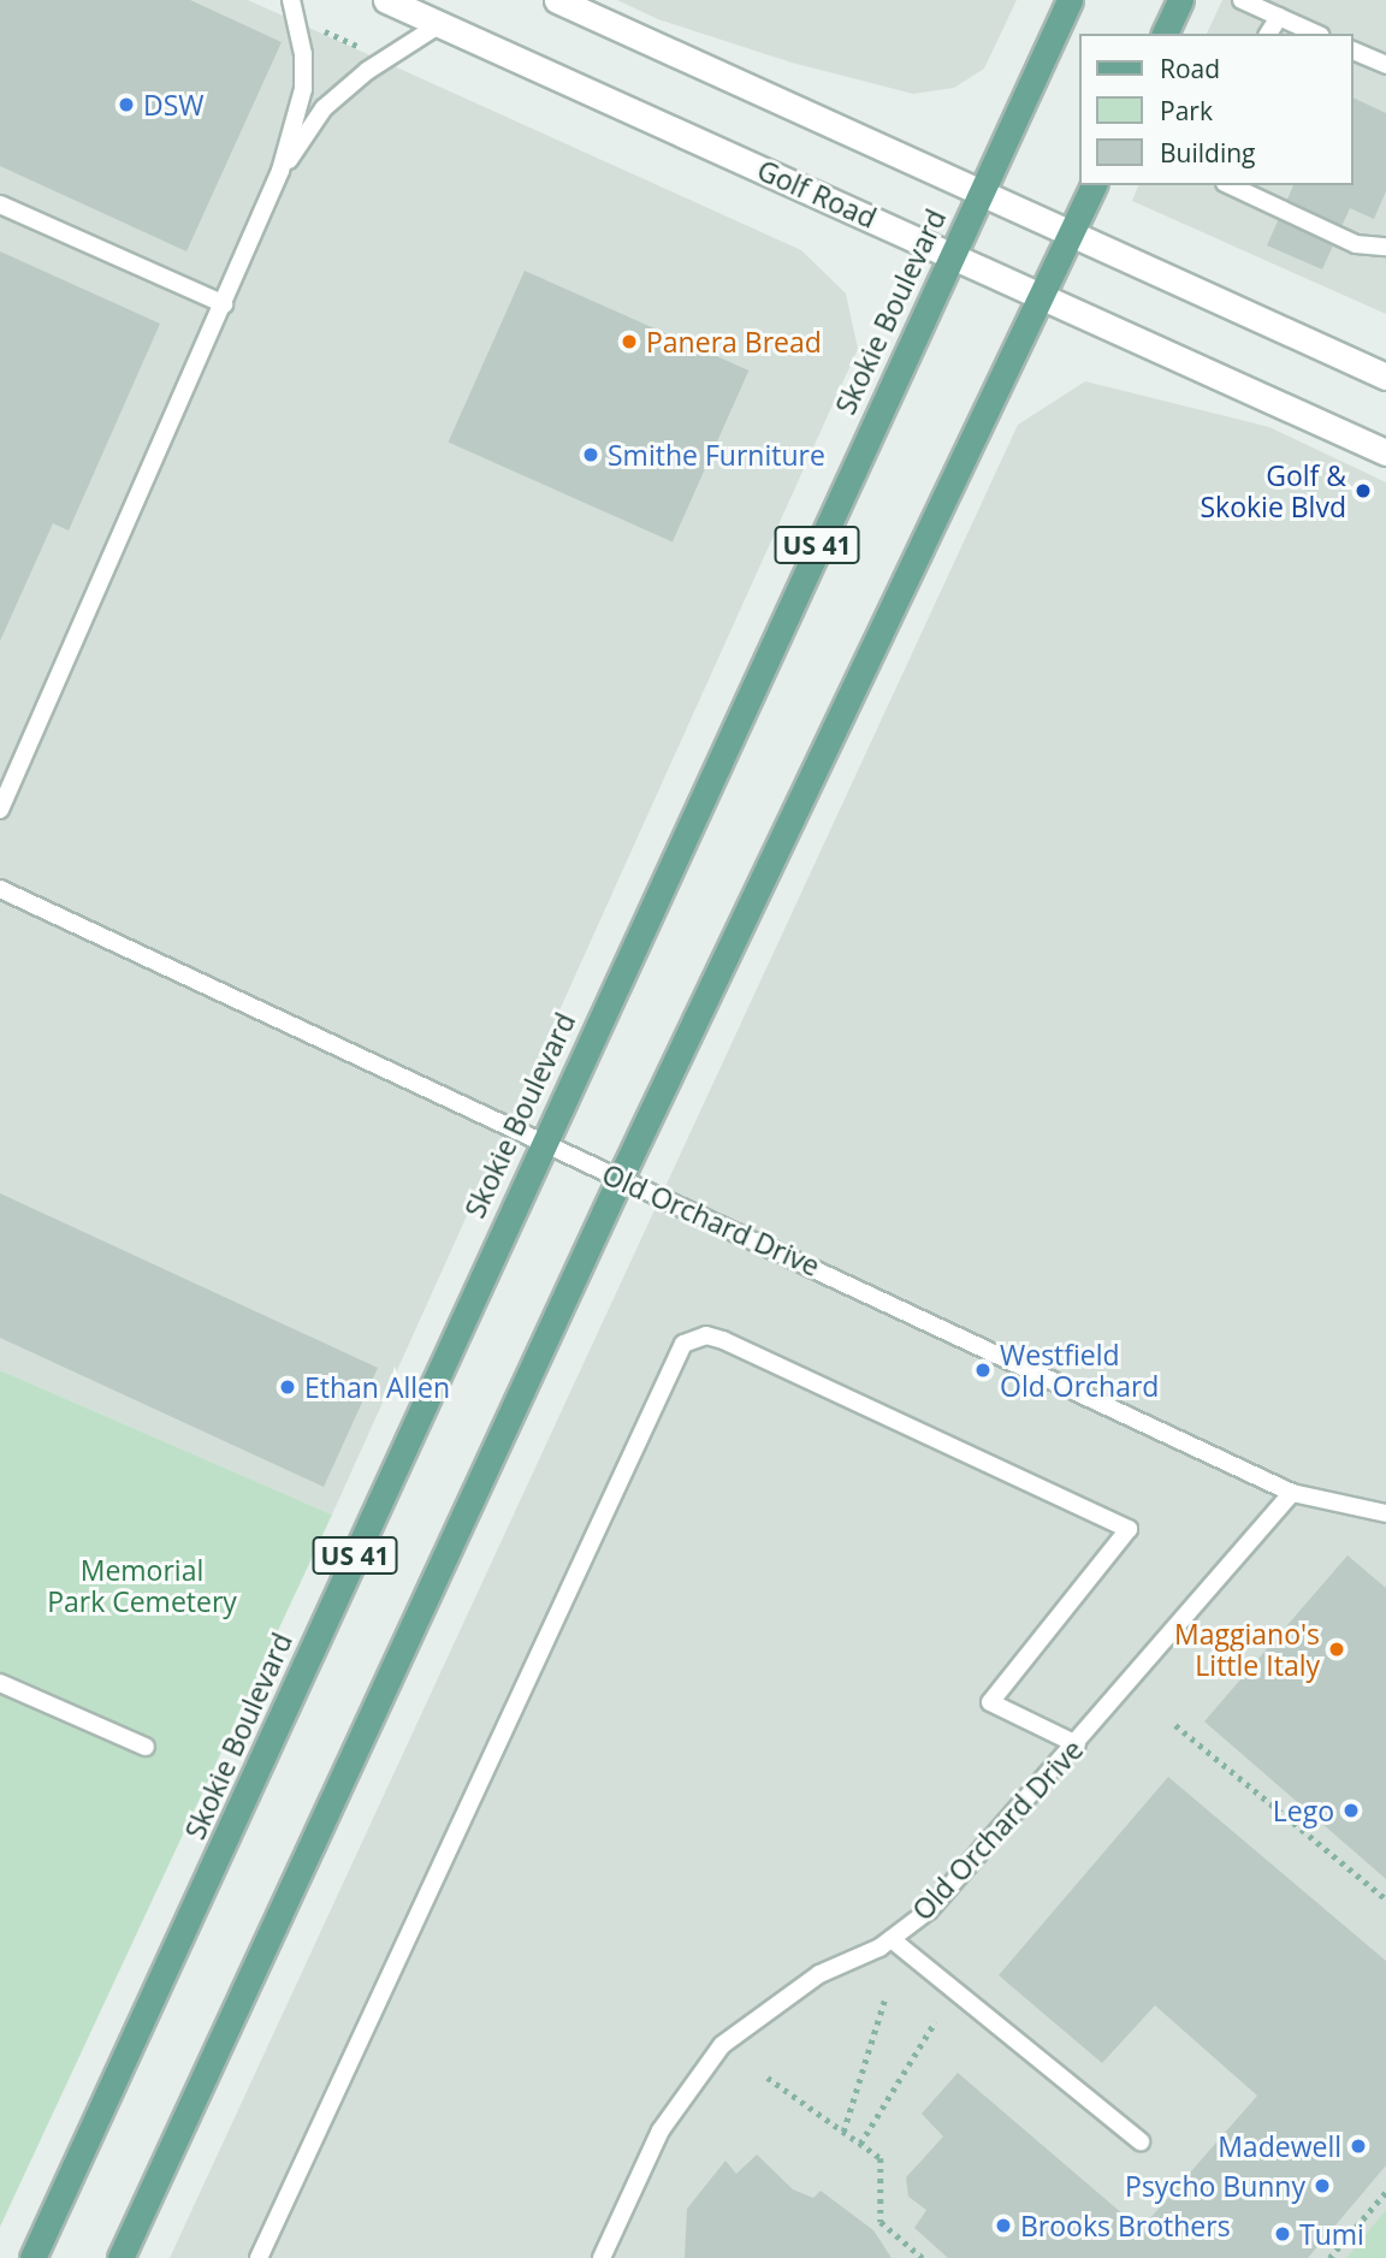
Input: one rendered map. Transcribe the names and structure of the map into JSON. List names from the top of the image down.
{
  "streets": {
    "main road": ["Golf Road", "Skokie Boulevard", "US 41"],
    "lane": ["Old Orchard Drive"]
  },
  "crossings": [
    ["Golf Road", "Skokie Boulevard"],
    ["Golf Road", "US 41"],
    ["Skokie Boulevard", "Old Orchard Drive"],
    ["US 41", "Old Orchard Drive"]
  ],
  "parks": ["Memorial Park Cemetery"],
  "places": [
    "DSW",
    "Panera Bread",
    "Smithe Furniture",
    "Golf & Skokie Blvd",
    "Westfield Old Orchard",
    "Ethan Allen",
    "Maggiano's Little Italy",
    "Lego",
    "Madewell",
    "Psycho Bunny",
    "Brooks Brothers",
    "Tumi"
  ],
  "legend": ["Road", "Park", "Building"]
}
